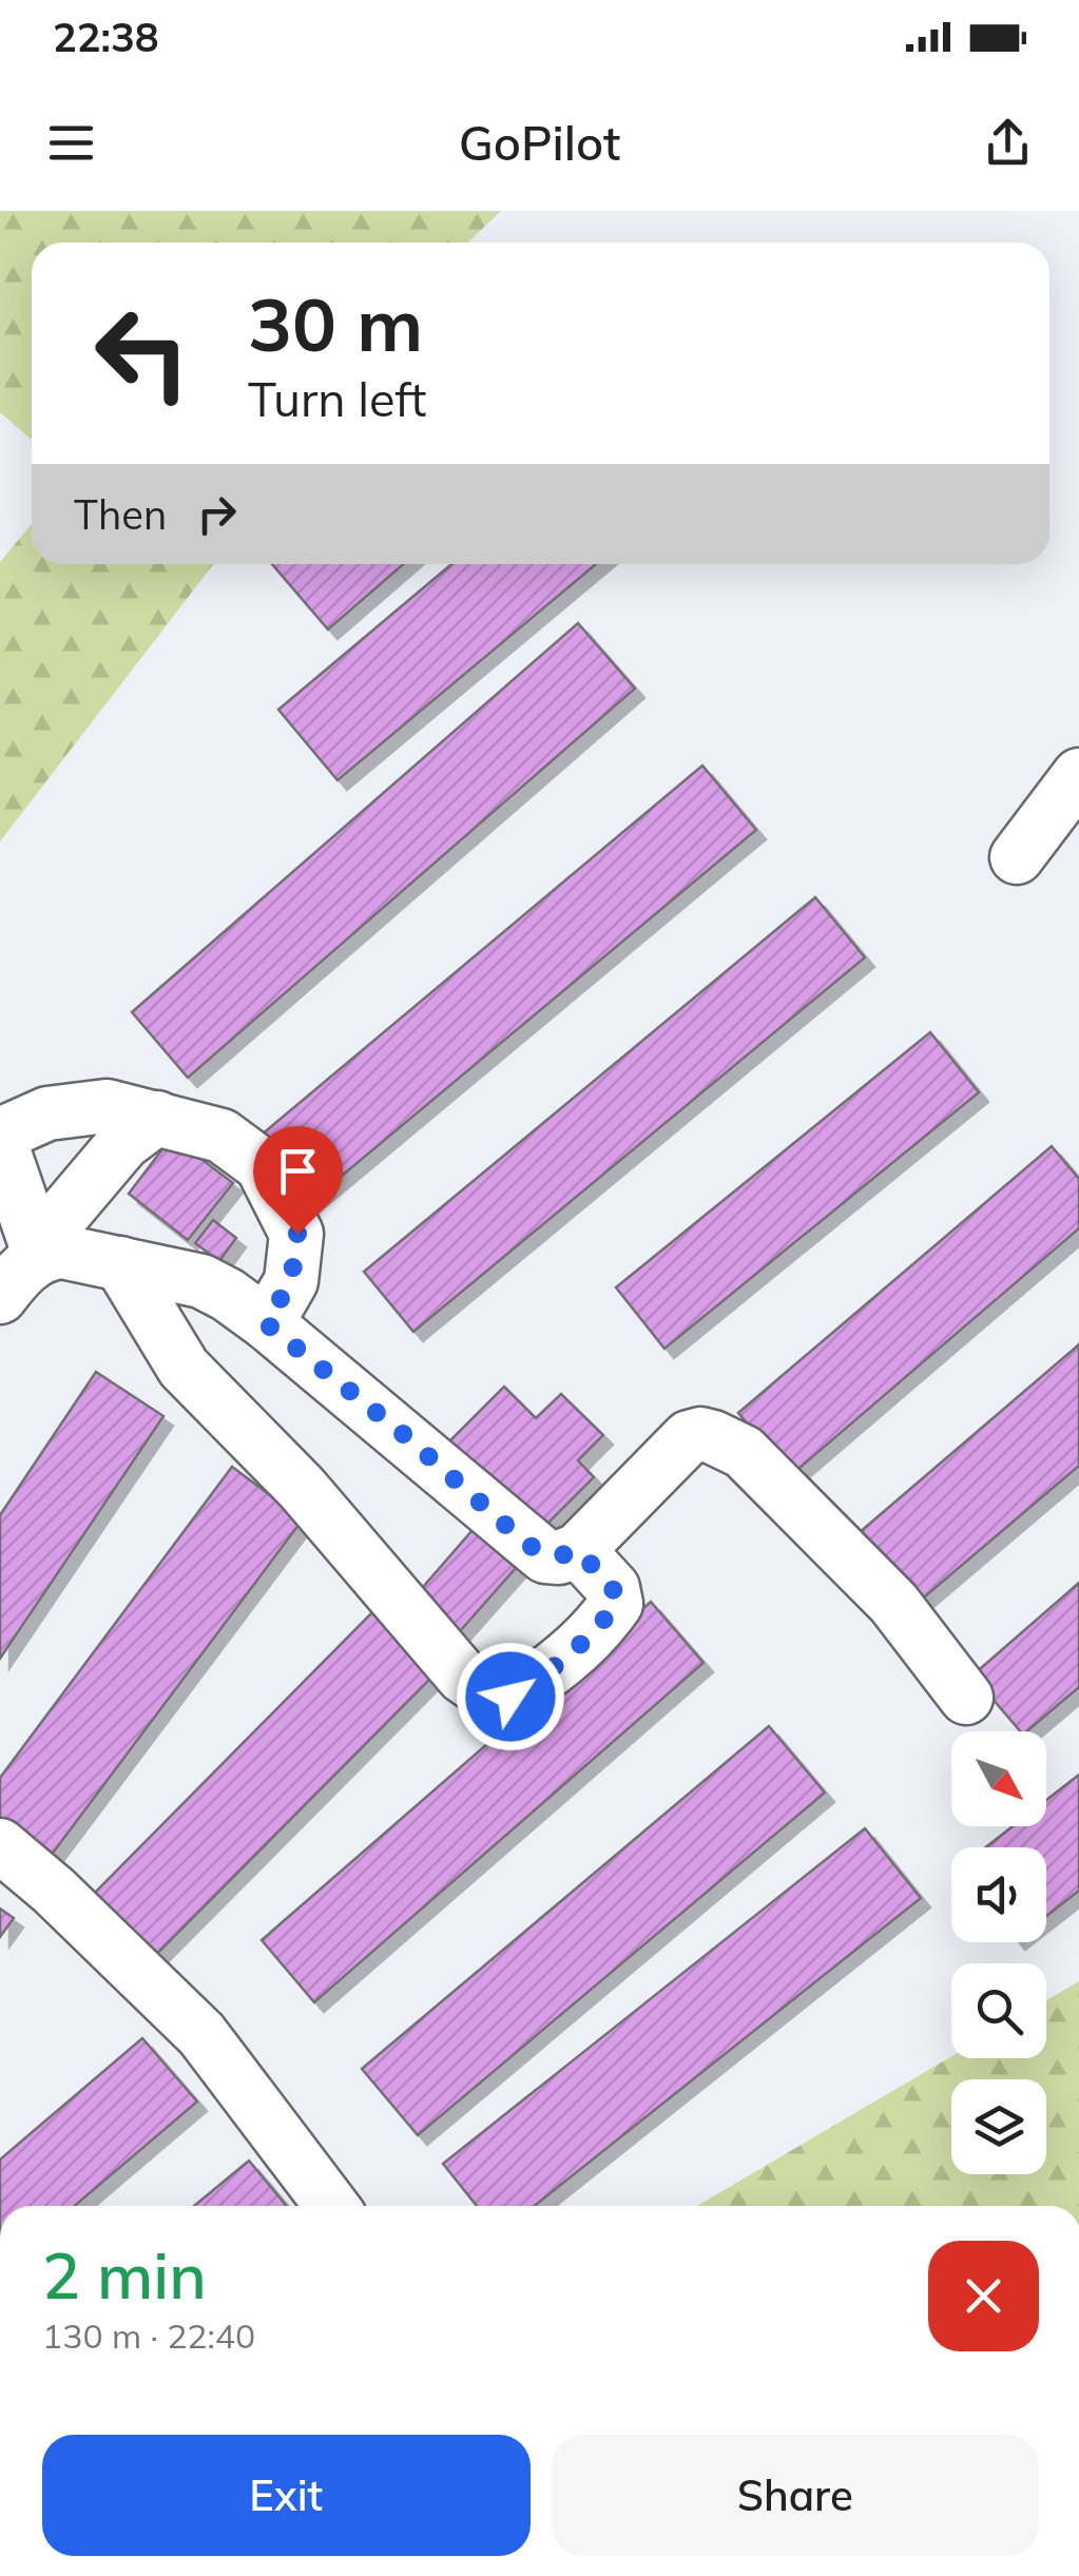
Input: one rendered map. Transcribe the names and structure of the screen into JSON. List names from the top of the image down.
{
  "north": "bottom right",
  "page": {
    "status": "22:38",
    "header": "GoPilot",
    "turn": ["30 m", "Turn left"],
    "then": "Then",
    "heading": ["2 min", "130 m · 22:40"],
    "buttons": ["Exit", "Share"]
  }
}
